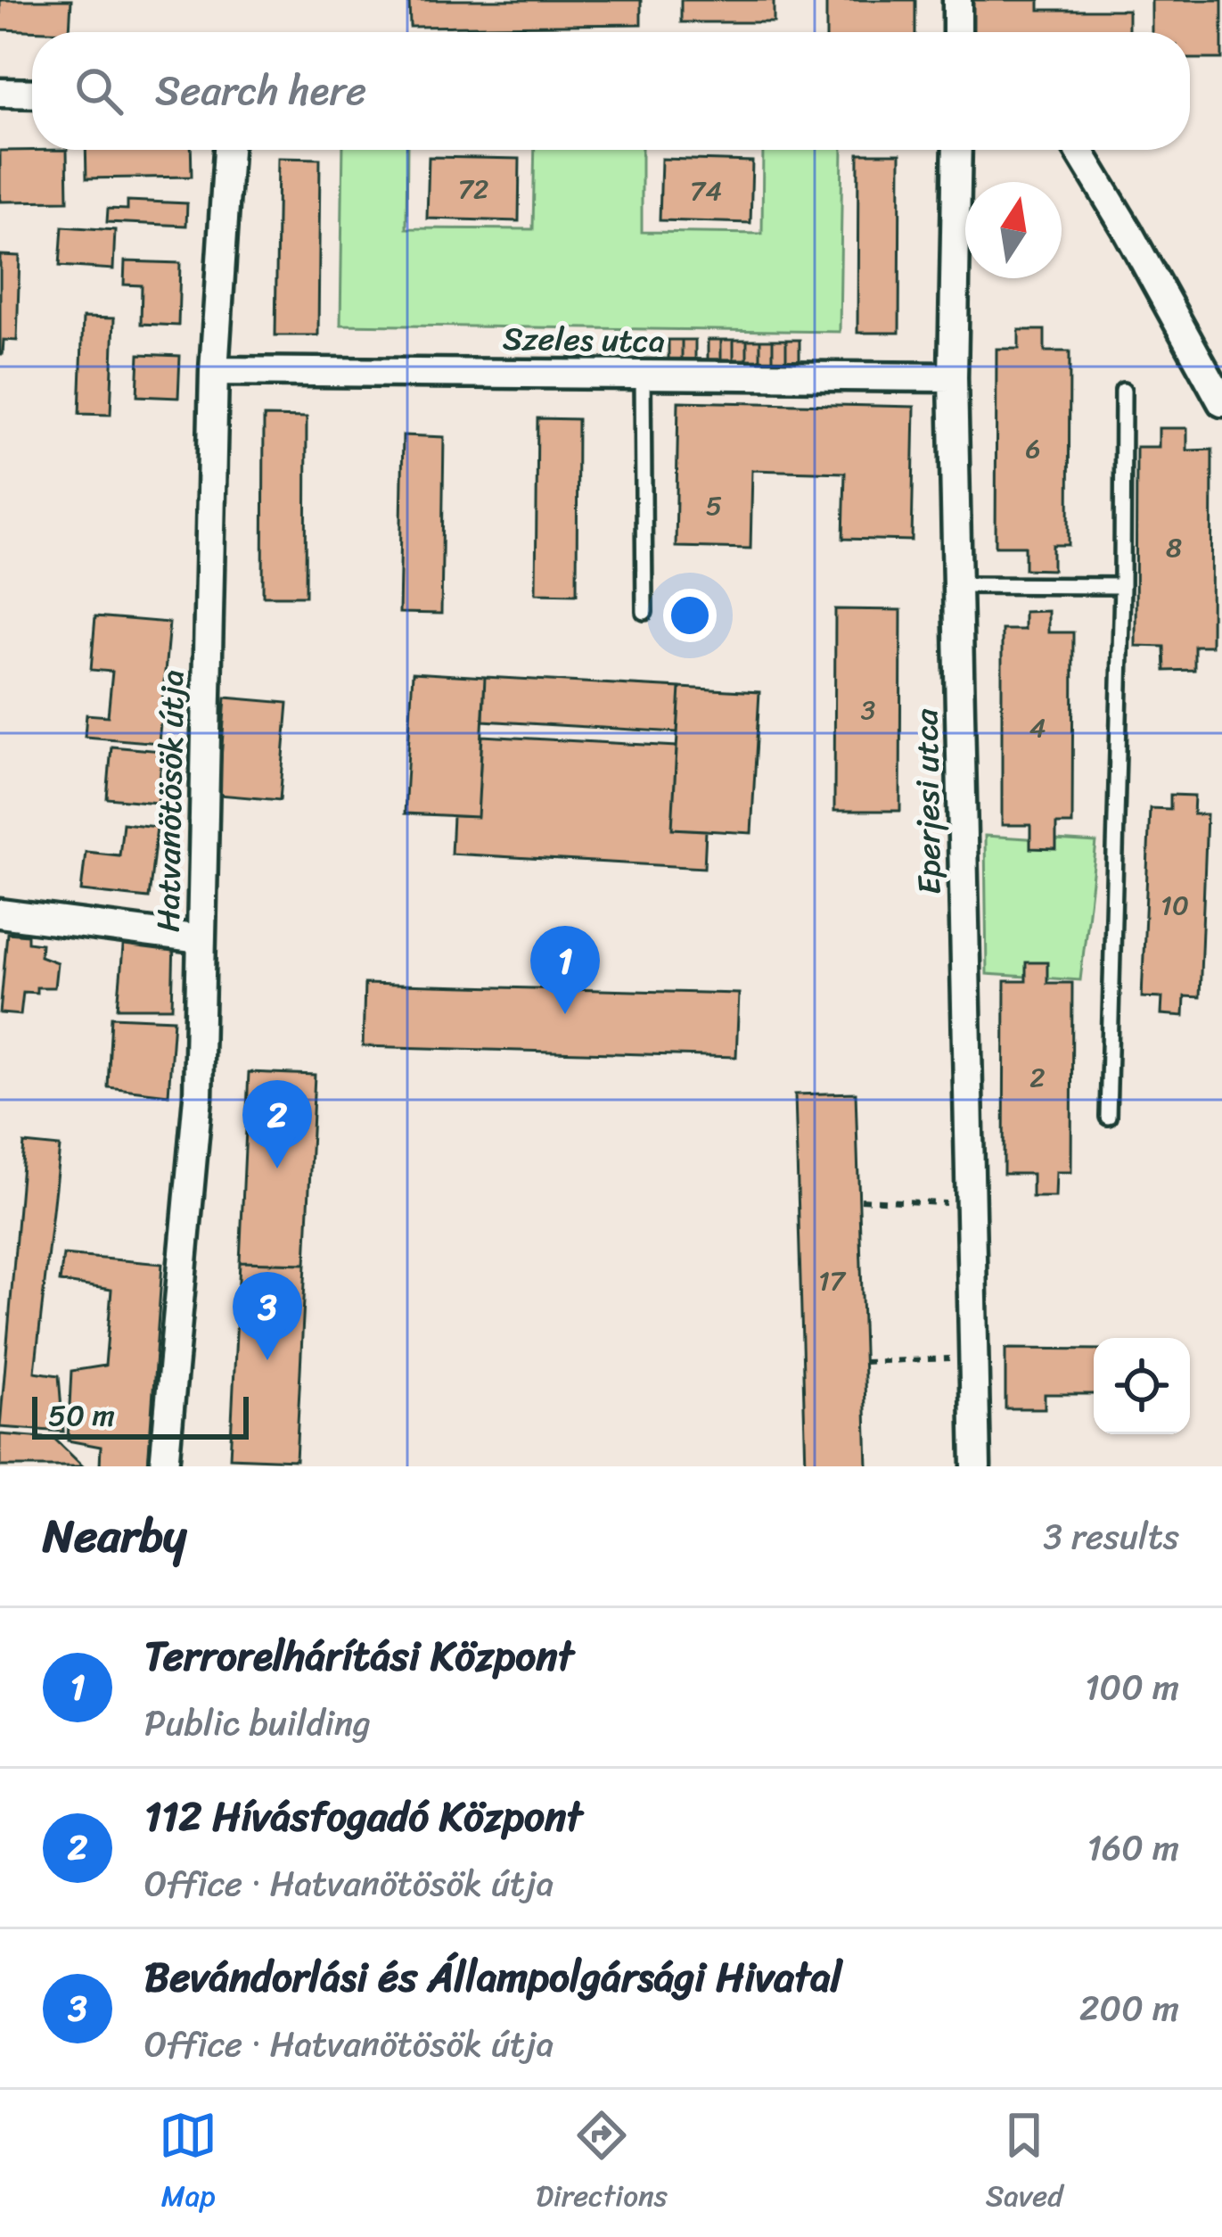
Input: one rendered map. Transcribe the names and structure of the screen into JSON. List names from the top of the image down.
{
  "streets": {
    "street": ["Szeles utca", "Hatvanötösök útja", "Eperjesi utca"]
  },
  "crossings": [
    ["Szeles utca", "Hatvanötösök útja"],
    ["Szeles utca", "Eperjesi utca"]
  ],
  "house_numbers": [
    "72",
    "74",
    "6",
    "5",
    "8",
    "3",
    "4",
    "10",
    "2",
    "17"
  ],
  "scale_bar": "50 m",
  "north": "top",
  "page": {
    "search": "Search here",
    "pins": ["1", "2", "3"],
    "scale": "50 m",
    "heading": ["Nearby", "3 results"],
    "list": [
      {
        "mark": "1",
        "name": "Terrorelhárítási Központ",
        "note": "Public building",
        "value": "100 m"
      },
      {
        "mark": "2",
        "name": "112 Hívásfogadó Központ",
        "note": "Office · Hatvanötösök útja",
        "value": "160 m"
      },
      {
        "mark": "3",
        "name": "Bevándorlási és Állampolgársági Hivatal",
        "note": "Office · Hatvanötösök útja",
        "value": "200 m"
      }
    ],
    "nav": ["Map", "Directions", "Saved"]
  }
}
